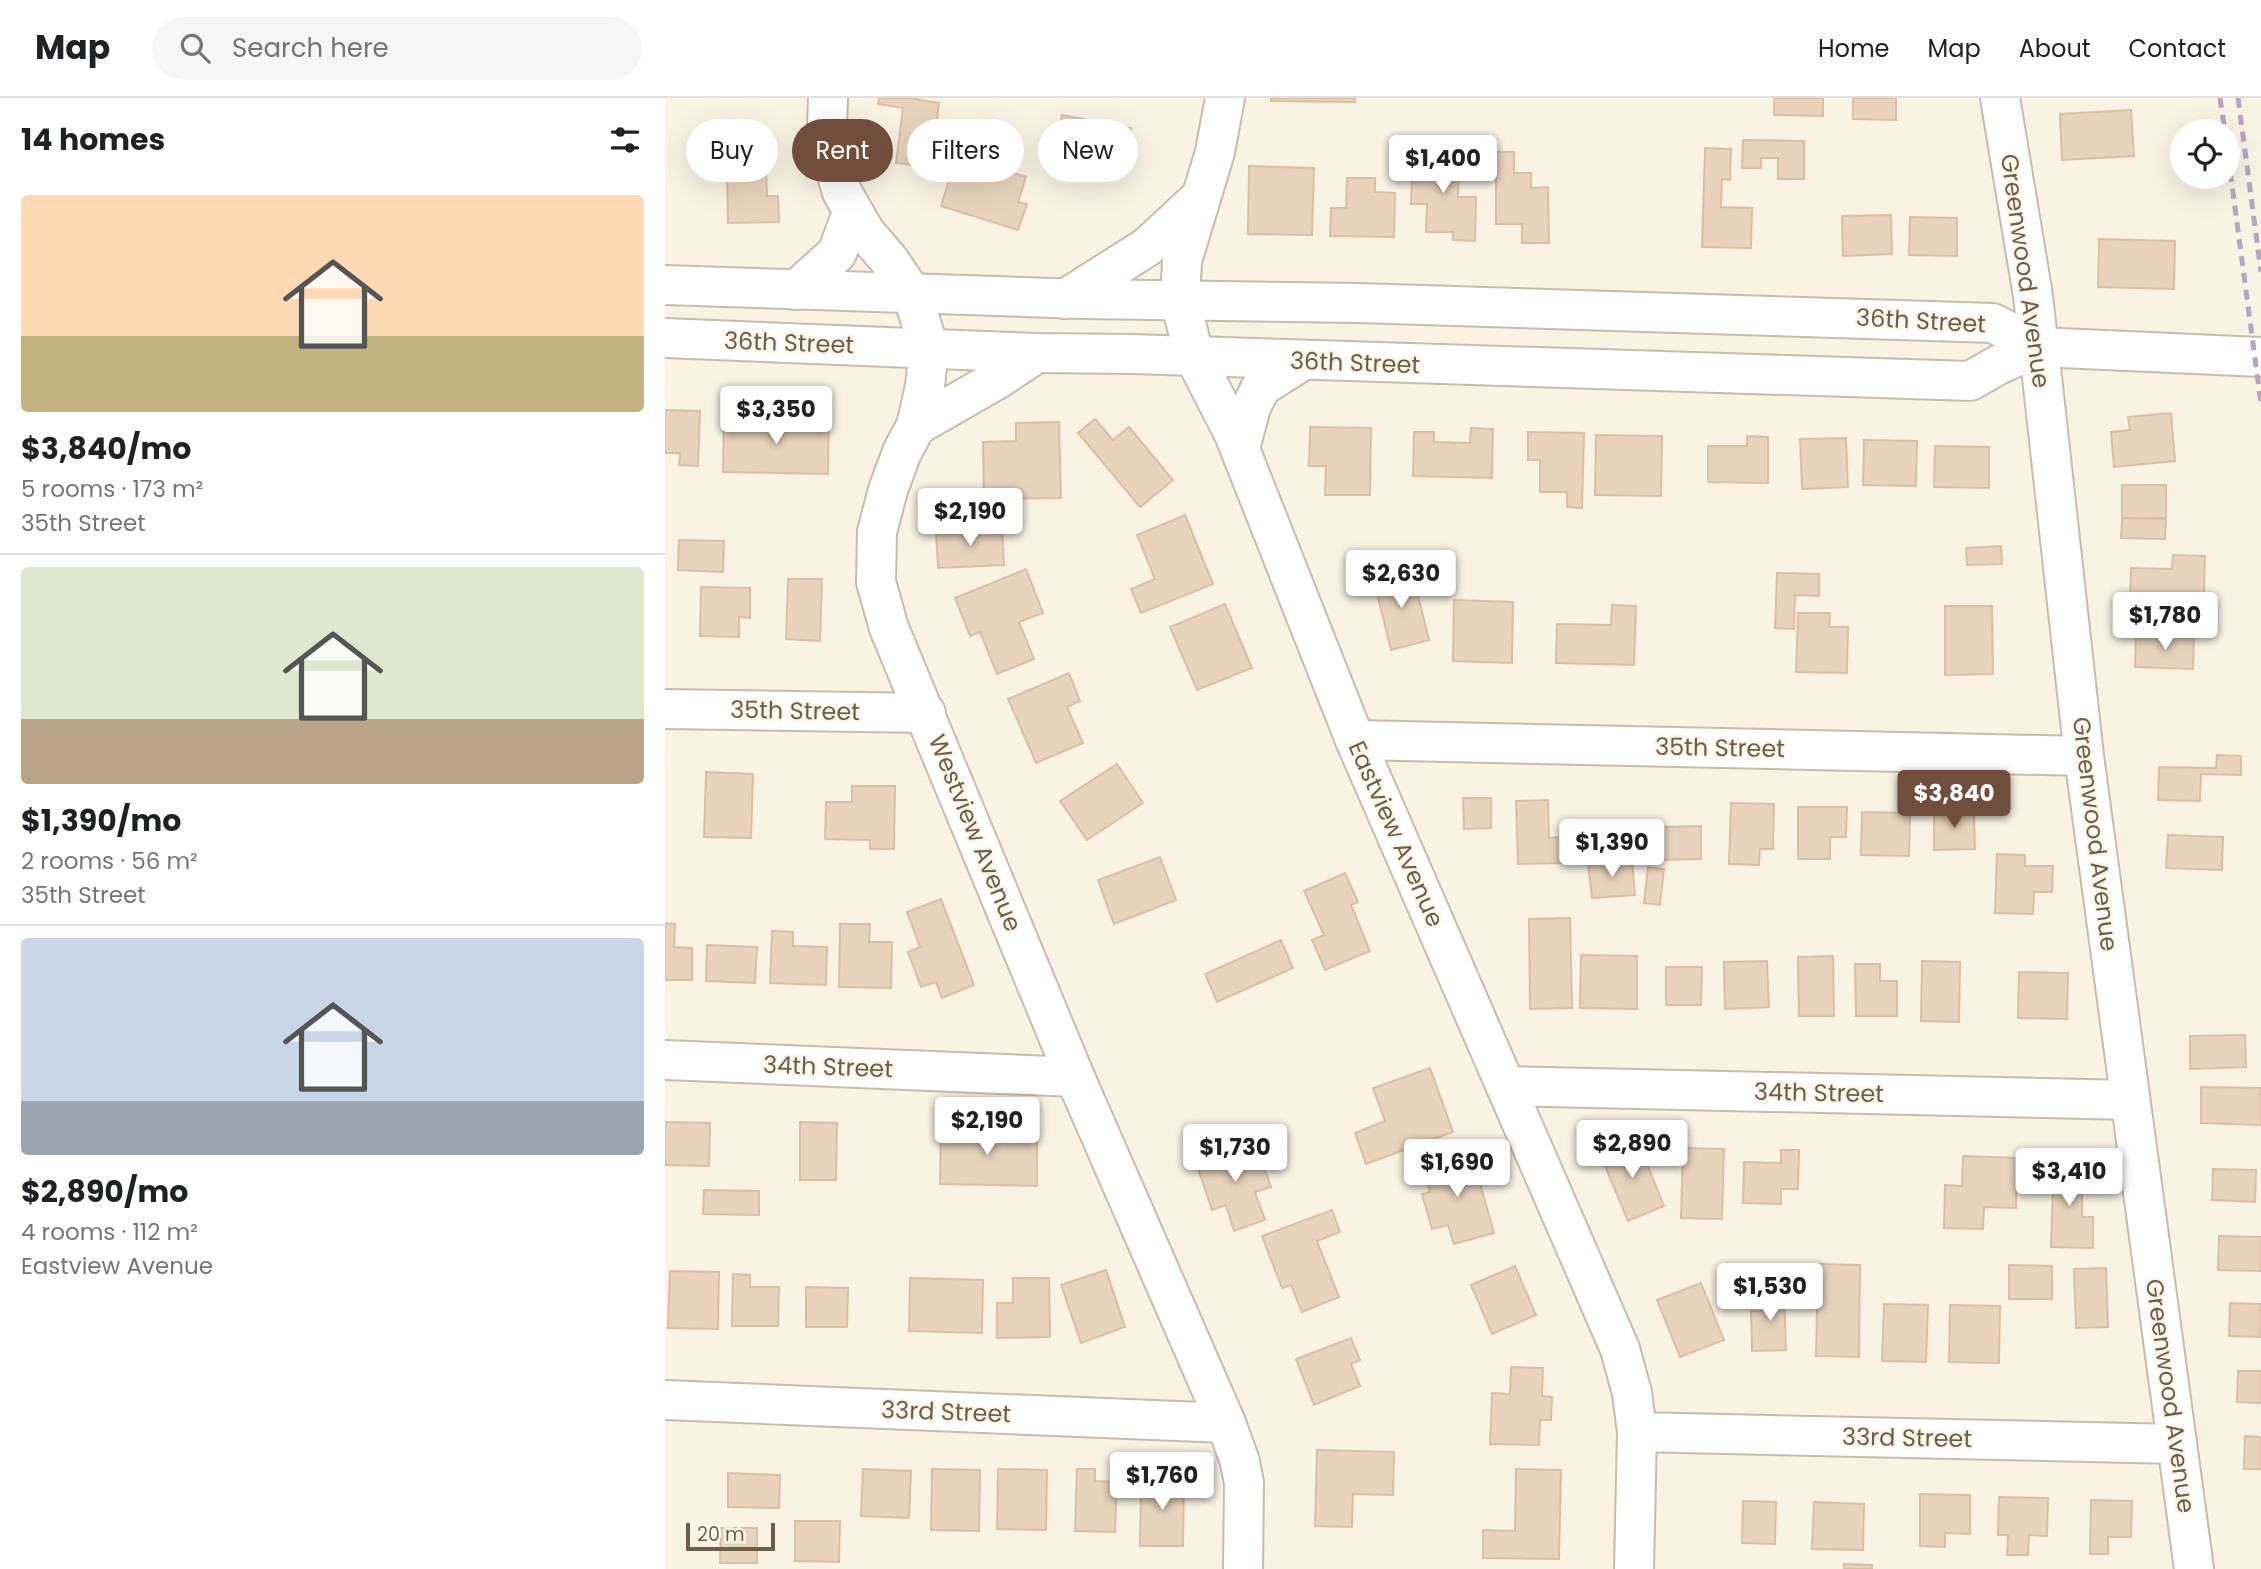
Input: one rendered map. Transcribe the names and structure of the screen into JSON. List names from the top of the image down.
{
  "streets": {
    "street": [
      "Greenwood Avenue",
      "36th Street",
      "35th Street",
      "Westview Avenue",
      "Eastview Avenue",
      "34th Street",
      "33rd Street"
    ]
  },
  "crossings": [
    ["Greenwood Avenue", "36th Street"],
    ["Greenwood Avenue", "35th Street"],
    ["Greenwood Avenue", "34th Street"],
    ["Greenwood Avenue", "33rd Street"],
    ["36th Street", "Westview Avenue"],
    ["36th Street", "Eastview Avenue"],
    ["35th Street", "Westview Avenue"],
    ["35th Street", "Eastview Avenue"],
    ["Westview Avenue", "34th Street"],
    ["Westview Avenue", "33rd Street"],
    ["Eastview Avenue", "34th Street"],
    ["Eastview Avenue", "33rd Street"]
  ],
  "scale_bar": "20 m",
  "page": {
    "header": "Map",
    "search": "Search here",
    "nav": [
      "Home",
      "Map",
      "About",
      "Contact"
    ],
    "heading": "14 homes",
    "chip": [
      "Buy",
      "Rent",
      "Filters",
      "New"
    ],
    "price": [
      "$1,400",
      "$3,350",
      "$2,190",
      "$2,630",
      "$1,780",
      "$3,840",
      "$1,390",
      "$2,190",
      "$2,890",
      "$1,730",
      "$1,690",
      "$3,410",
      "$1,530",
      "$1,760"
    ],
    "list": [
      {
        "name": "$3,840/mo",
        "note": "5 rooms · 173 m² · 35th Street"
      },
      {
        "name": "$1,390/mo",
        "note": "2 rooms · 56 m² · 35th Street"
      },
      {
        "name": "$2,890/mo",
        "note": "4 rooms · 112 m² · Eastview Avenue"
      }
    ],
    "scale": "20 m"
  }
}
